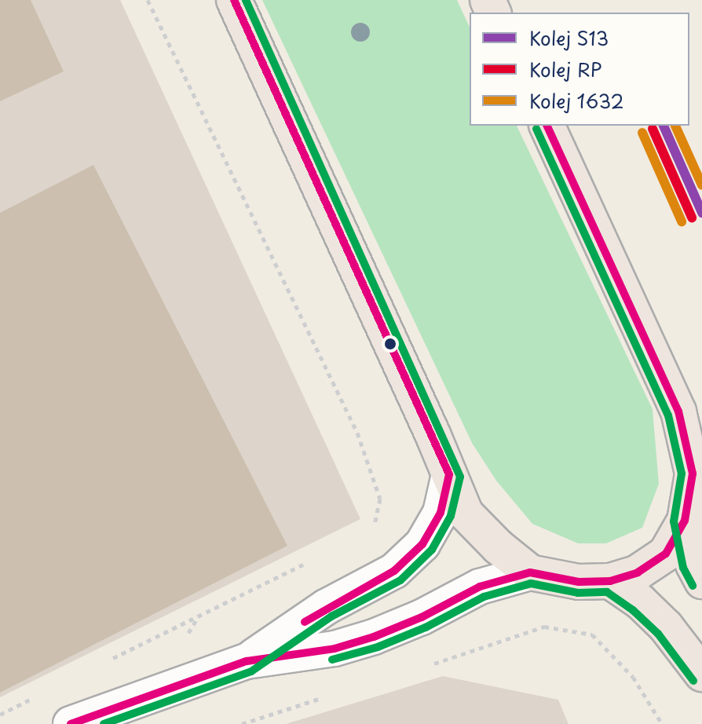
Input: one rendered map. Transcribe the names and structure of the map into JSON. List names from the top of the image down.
{
  "lines": ["rail line S13", "rail line 1632", "rail line RP"],
  "legend": ["Kolej S13", "Kolej RP", "Kolej 1632"]
}
